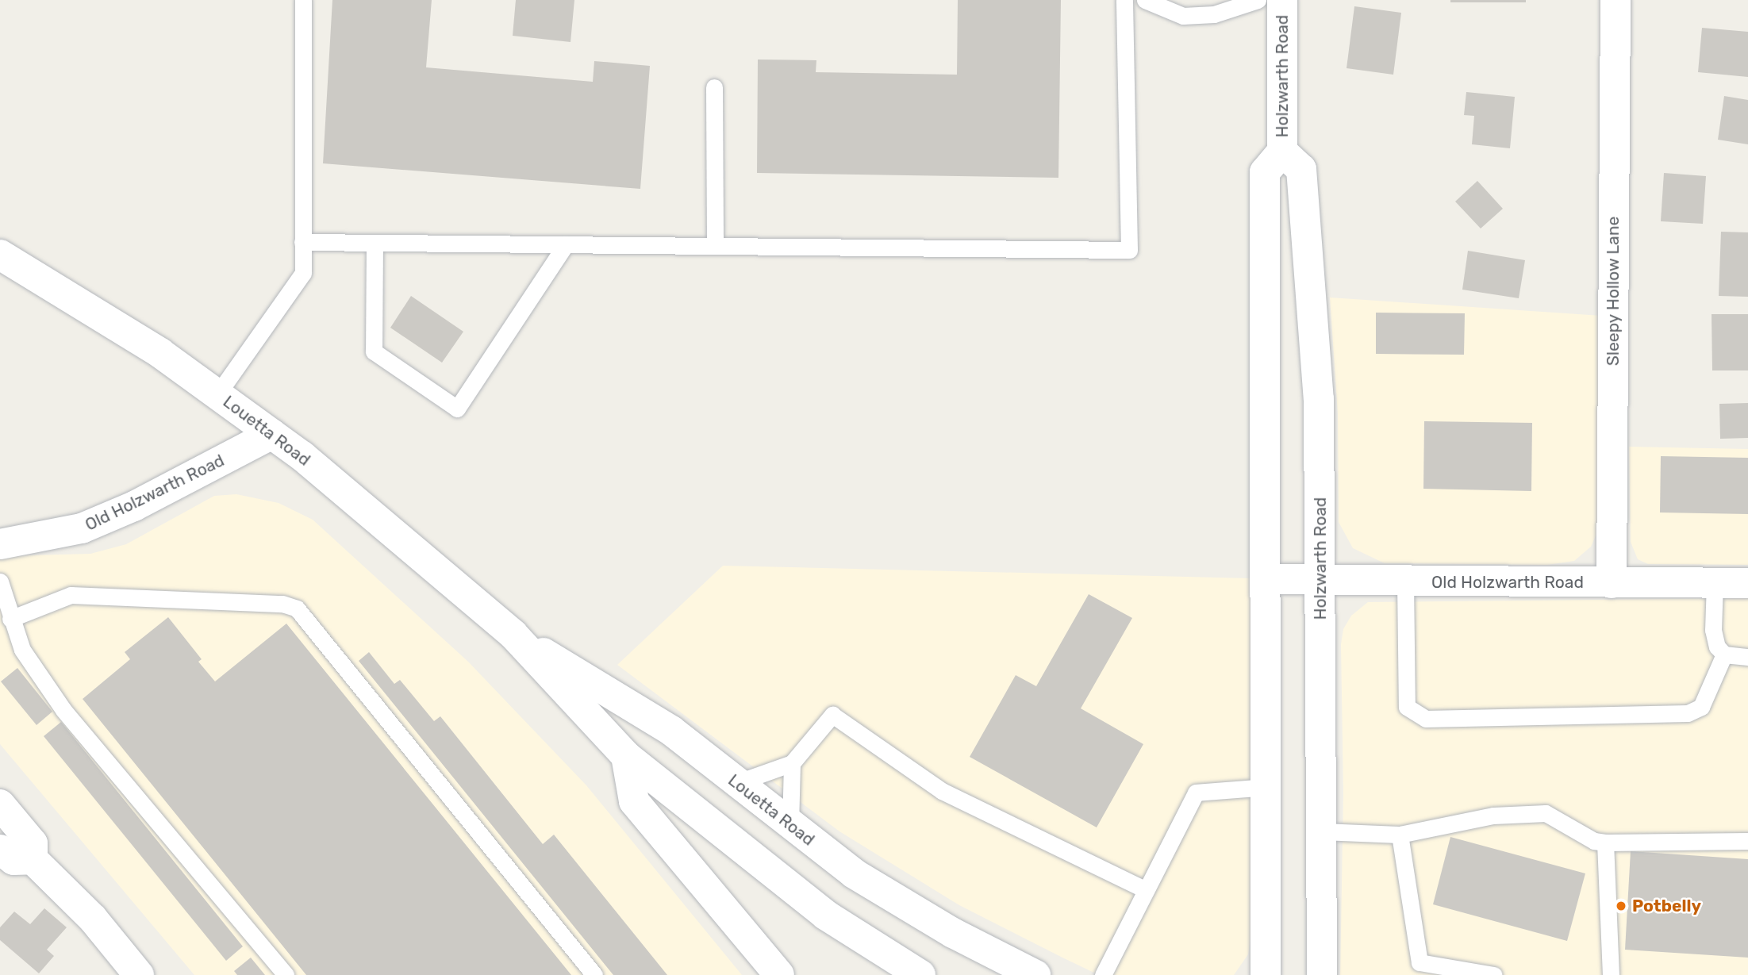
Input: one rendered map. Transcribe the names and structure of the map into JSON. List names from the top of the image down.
{
  "streets": {
    "main road": [
      "Holzwarth Road",
      "Sleepy Hollow Lane",
      "Louetta Road",
      "Old Holzwarth Road"
    ]
  },
  "crossings": [
    ["Holzwarth Road", "Old Holzwarth Road"],
    ["Sleepy Hollow Lane", "Old Holzwarth Road"],
    ["Louetta Road", "Old Holzwarth Road"]
  ],
  "places": ["Potbelly"]
}
